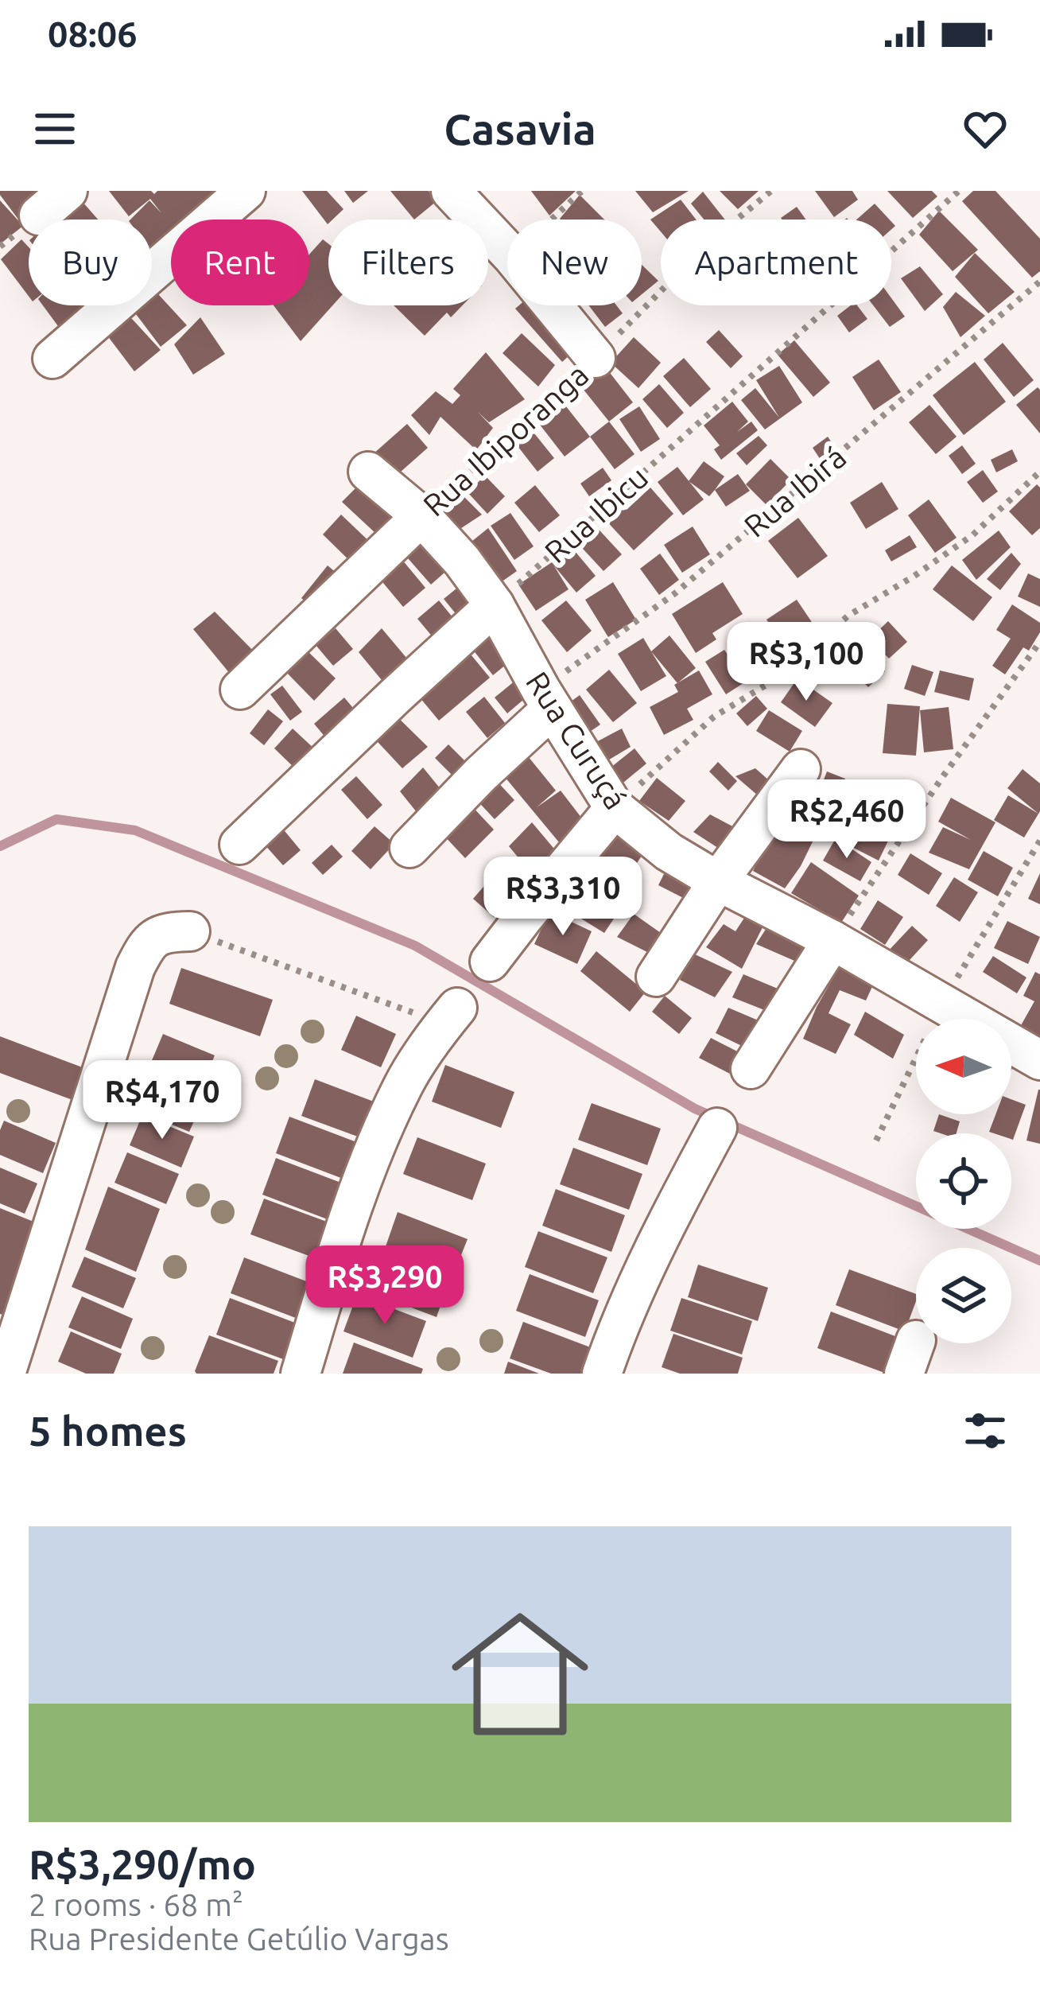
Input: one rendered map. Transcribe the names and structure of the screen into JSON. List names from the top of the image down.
{
  "streets": {
    "street": ["Rua Ibiporanga", "Rua Curuçá"],
    "path": ["Rua Ibirá", "Rua Ibicu"]
  },
  "crossings": [
    ["Rua Ibiporanga", "Rua Curuçá"],
    ["Rua Ibirá", "Rua Curuçá"],
    ["Rua Ibicu", "Rua Curuçá"]
  ],
  "north": "left",
  "page": {
    "status": "08:06",
    "header": "Casavia",
    "chip": [
      "Buy",
      "Rent",
      "Filters",
      "New",
      "Apartment"
    ],
    "price": [
      "R$3,100",
      "R$2,460",
      "R$3,310",
      "R$4,170",
      "R$3,290"
    ],
    "heading": "5 homes",
    "list": [
      {
        "name": "R$3,290/mo",
        "note": "2 rooms · 68 m² · Rua Presidente Getúlio Vargas"
      }
    ]
  }
}
